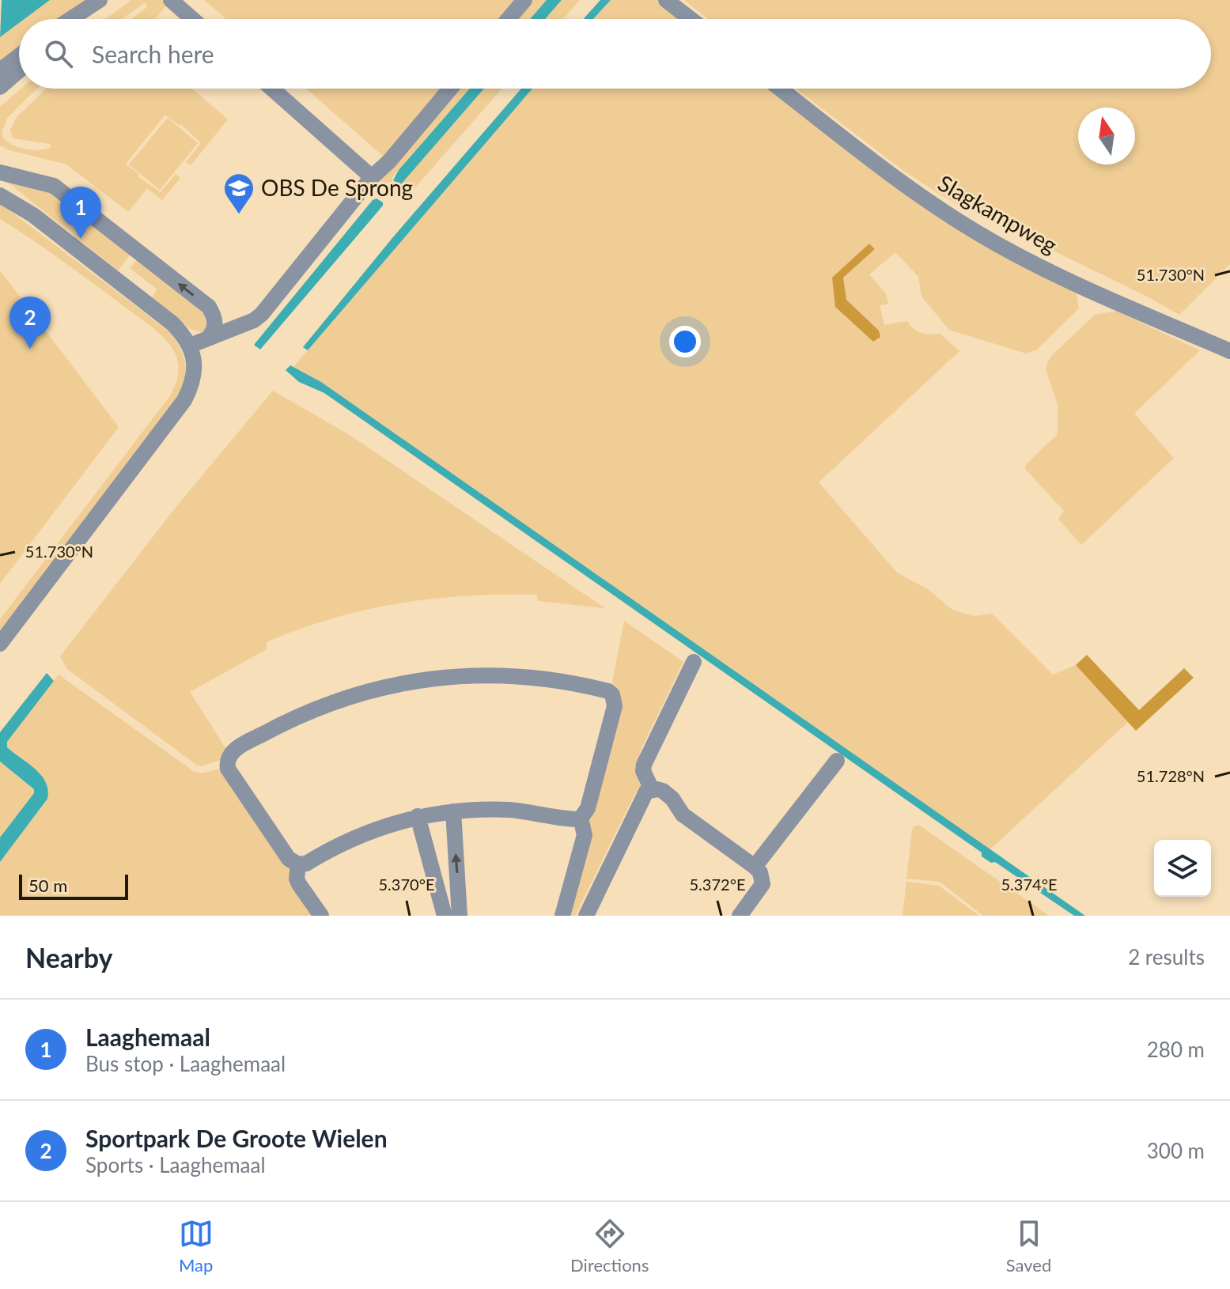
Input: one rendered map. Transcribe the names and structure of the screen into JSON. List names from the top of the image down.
{
  "streets": {
    "street": ["Slagkampweg"]
  },
  "places": {
    "school or university": ["OBS De Sprong"]
  },
  "scale_bar": "50 m",
  "north": "top",
  "page": {
    "search": "Search here",
    "pins": ["1", "2"],
    "scale": "50 m",
    "heading": ["Nearby", "2 results"],
    "list": [
      {
        "mark": "1",
        "name": "Laaghemaal",
        "note": "Bus stop · Laaghemaal",
        "value": "280 m"
      },
      {
        "mark": "2",
        "name": "Sportpark De Groote Wielen",
        "note": "Sports · Laaghemaal",
        "value": "300 m"
      }
    ],
    "nav": ["Map", "Directions", "Saved"]
  },
  "coordinates": [
    "51.730°N",
    "51.728°N",
    "5.370°E",
    "5.372°E",
    "5.374°E"
  ]
}
